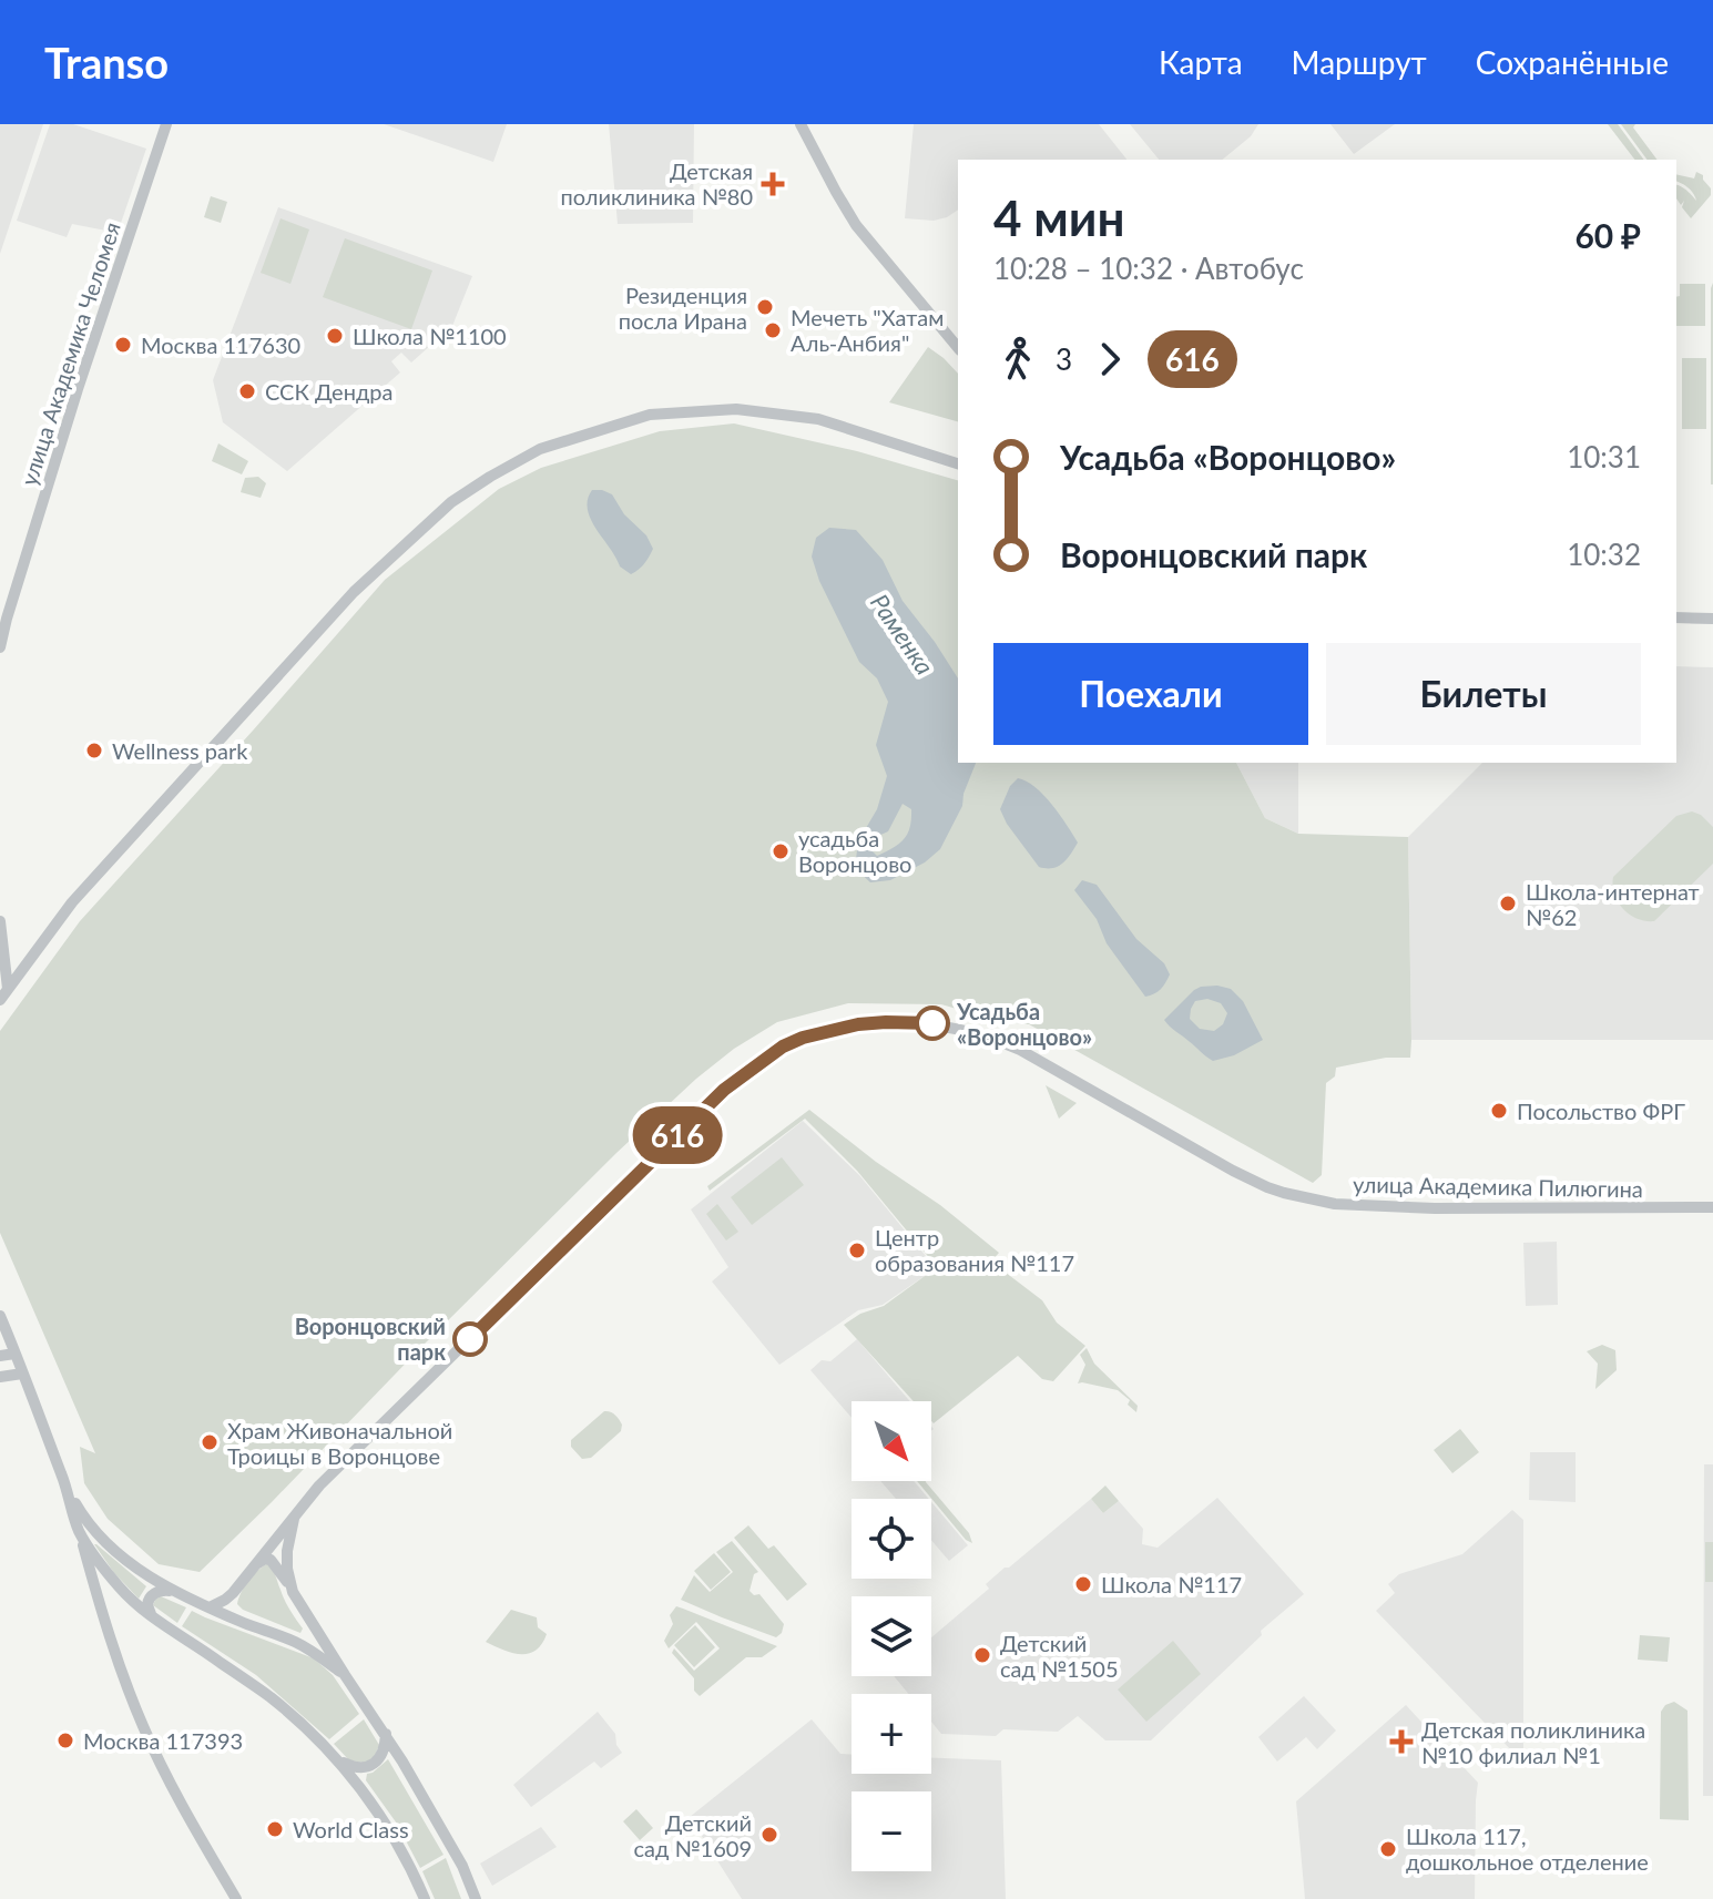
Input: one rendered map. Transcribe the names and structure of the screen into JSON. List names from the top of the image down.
{
  "streets": {
    "street": ["улица Академика Челомея", "улица Академика Пилюгина"]
  },
  "water": ["Раменка"],
  "places": {
    "health": ["Детская поликлиника №80", "Детская поликлиника №10 филиал №1"],
    "other": [
      "Резиденция посла Ирана",
      "Мечеть \"Хатам Аль-Анбия\"",
      "Школа №1100",
      "Москва 117630",
      "ССК Дендра",
      "Wellness park",
      "усадьба Воронцово",
      "Школа-интернат №62",
      "Усадьба «Воронцово»",
      "Посольство ФРГ",
      "Центр образования №117",
      "Воронцовский парк",
      "Храм Живоначальной Троицы в Воронцове",
      "Школа №117",
      "Детский сад №1505",
      "Москва 117393",
      "World Class",
      "Детский сад №1609",
      "Школа 117, дошкольное отделение"
    ]
  },
  "lines": ["bus line 616"],
  "north": "bottom right",
  "page": {
    "header": "Transo",
    "nav": ["Карта", "Маршрут", "Сохранённые"],
    "on_map": "616",
    "heading": ["4 мин", "10:28 – 10:32 · Автобус", "60 ₽"],
    "legs": ["3", "616"],
    "list": [
      {
        "name": "Усадьба «Воронцово»",
        "value": "10:31"
      },
      {
        "name": "Воронцовский парк",
        "value": "10:32"
      }
    ],
    "buttons": ["Поехали", "Билеты"],
    "map_buttons": ["+", "−"]
  }
}
